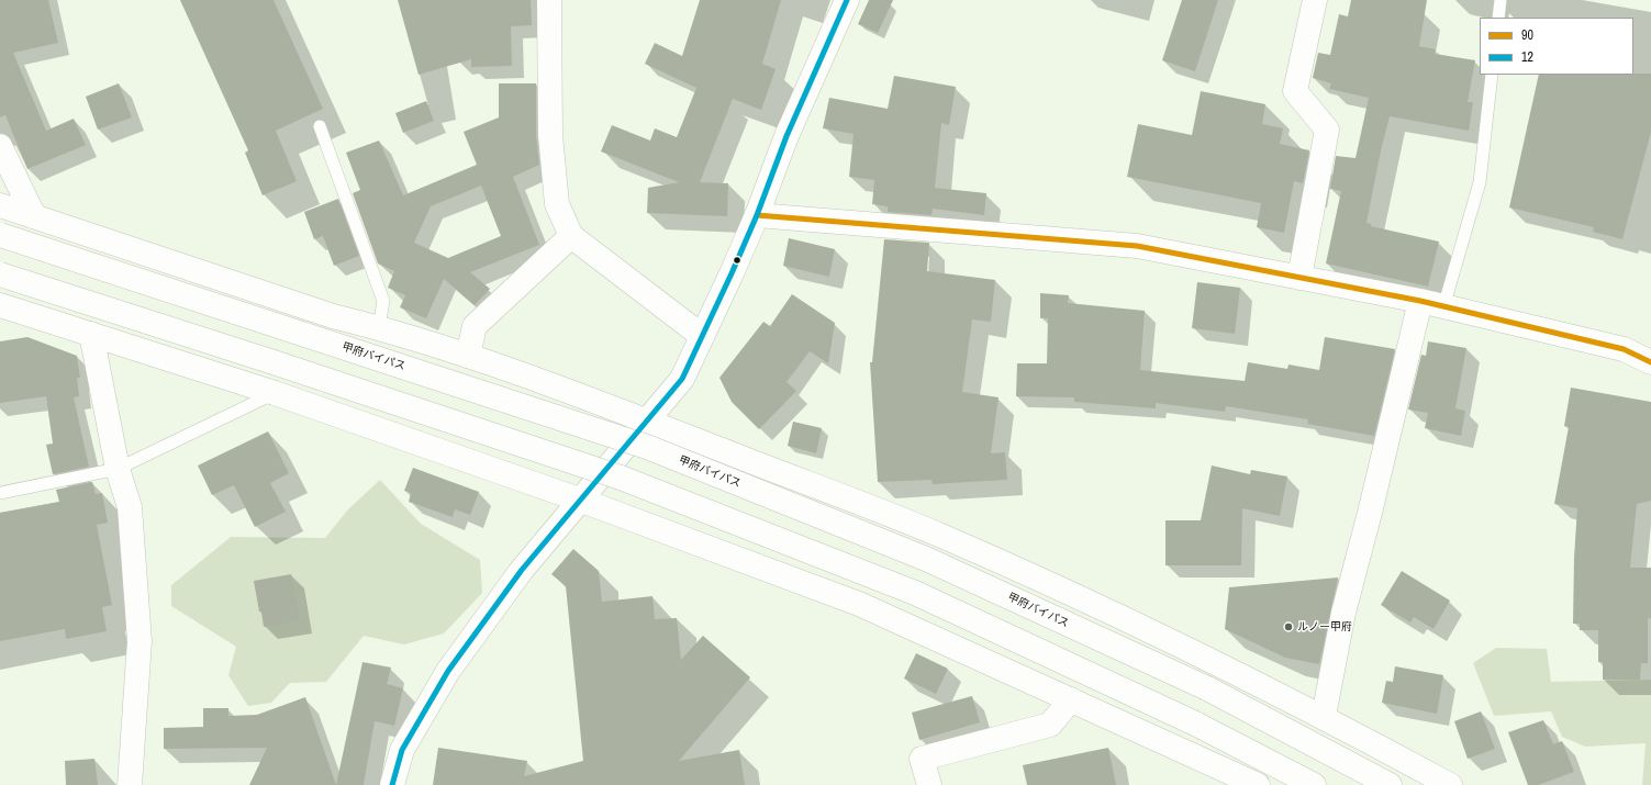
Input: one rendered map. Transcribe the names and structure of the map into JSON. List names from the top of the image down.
{
  "streets": {
    "main road": ["甲府バイパス"]
  },
  "places": ["ルノー甲府"],
  "lines": ["transit line 12", "transit line 90"],
  "legend": ["90", "12"]
}
